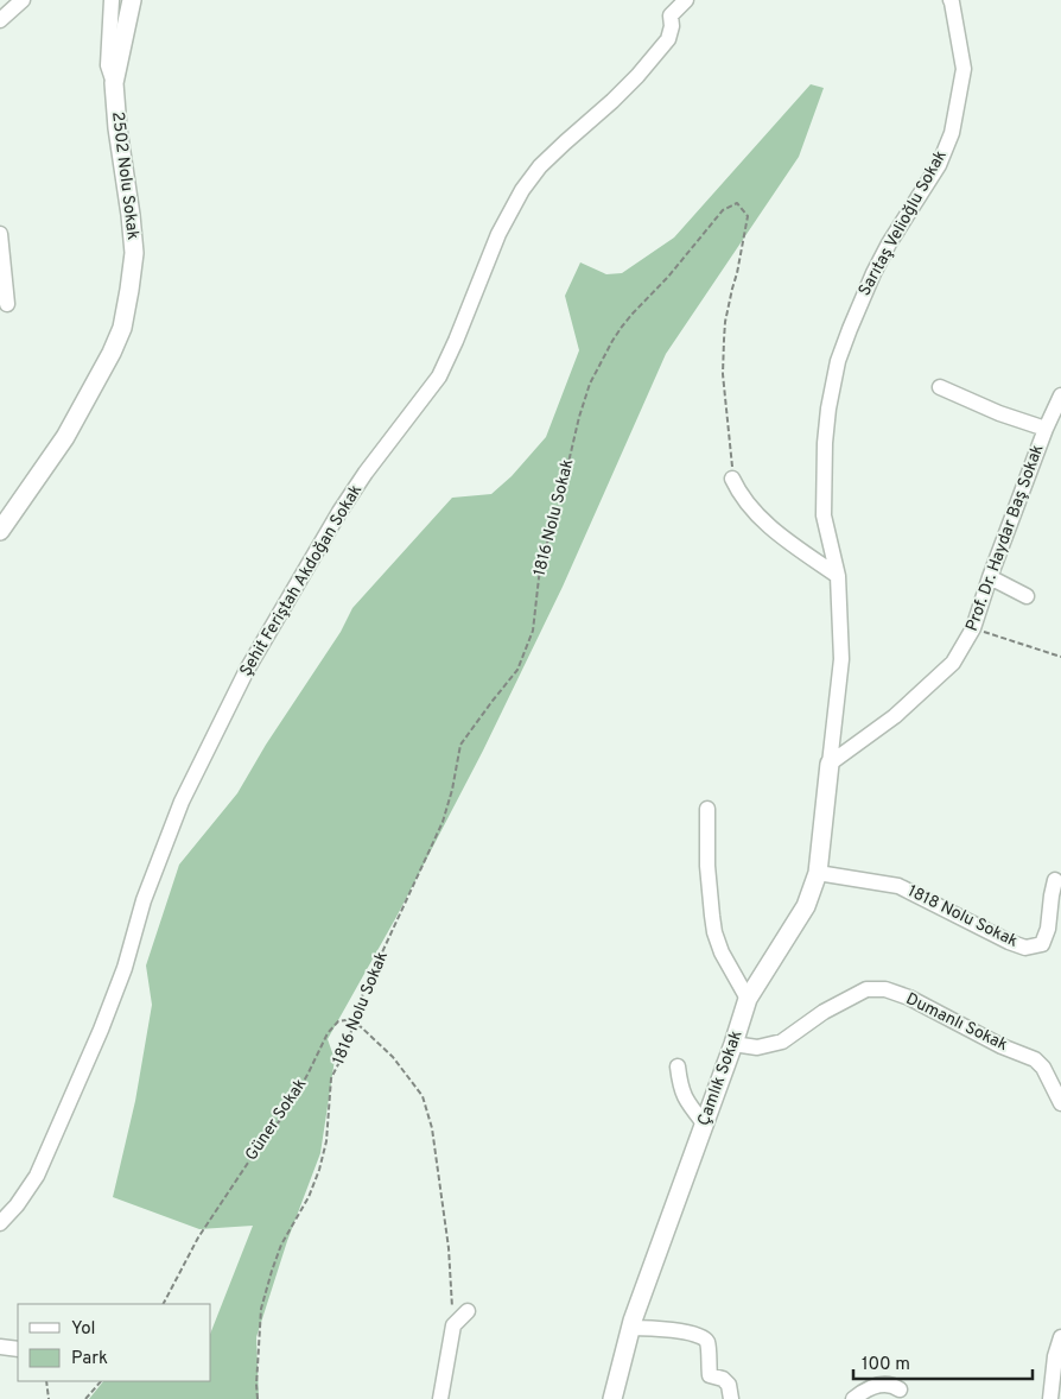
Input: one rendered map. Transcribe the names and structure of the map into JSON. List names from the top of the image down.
{
  "streets": {
    "street": [
      "2502 Nolu Sokak",
      "Sarıtaş Velioğlu Sokak",
      "Prof. Dr. Haydar Baş Sokak",
      "Şehit Feriştah Akdoğan Sokak",
      "1818 Nolu Sokak",
      "Dumanlı Sokak",
      "Çamlık Sokak"
    ],
    "path": ["1816 Nolu Sokak", "Güner Sokak"]
  },
  "crossings": [
    ["Sarıtaş Velioğlu Sokak", "Prof. Dr. Haydar Baş Sokak"],
    ["Sarıtaş Velioğlu Sokak", "Çamlık Sokak"],
    ["1816 Nolu Sokak", "Güner Sokak"],
    ["Prof. Dr. Haydar Baş Sokak", "Çamlık Sokak"],
    ["1818 Nolu Sokak", "Çamlık Sokak"],
    ["Dumanlı Sokak", "Çamlık Sokak"]
  ],
  "legend": ["Yol", "Park"],
  "scale_bar": "100 m"
}
